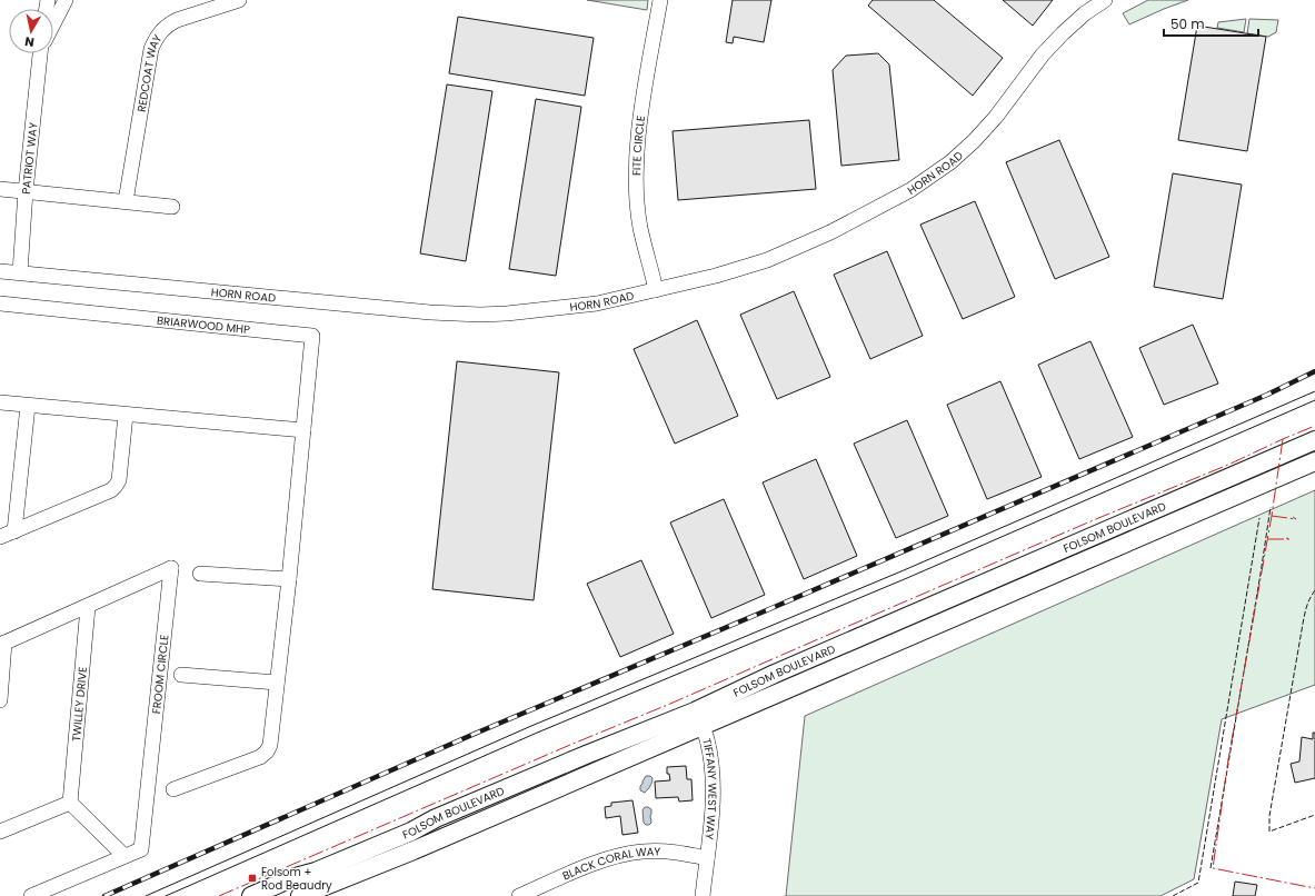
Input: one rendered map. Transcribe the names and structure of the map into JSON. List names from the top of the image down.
{
  "streets": {
    "main road": ["FOLSOM BOULEVARD"],
    "street": [
      "REDCOAT WAY",
      "FITE CIRCLE",
      "PATRIOT WAY",
      "HORN ROAD",
      "BRIARWOOD MHP",
      "FROOM CIRCLE",
      "TWILLEY DRIVE",
      "TIFFANY WEST WAY",
      "BLACK CORAL WAY"
    ]
  },
  "crossings": [
    ["FITE CIRCLE", "HORN ROAD"],
    ["PATRIOT WAY", "HORN ROAD"],
    ["FOLSOM BOULEVARD", "TIFFANY WEST WAY"],
    ["FROOM CIRCLE", "TWILLEY DRIVE"],
    ["TIFFANY WEST WAY", "BLACK CORAL WAY"]
  ],
  "places": {
    "transit": ["Folsom + Rod Beaudry"]
  },
  "scale_bar": "50 m",
  "north": "bottom"
}
